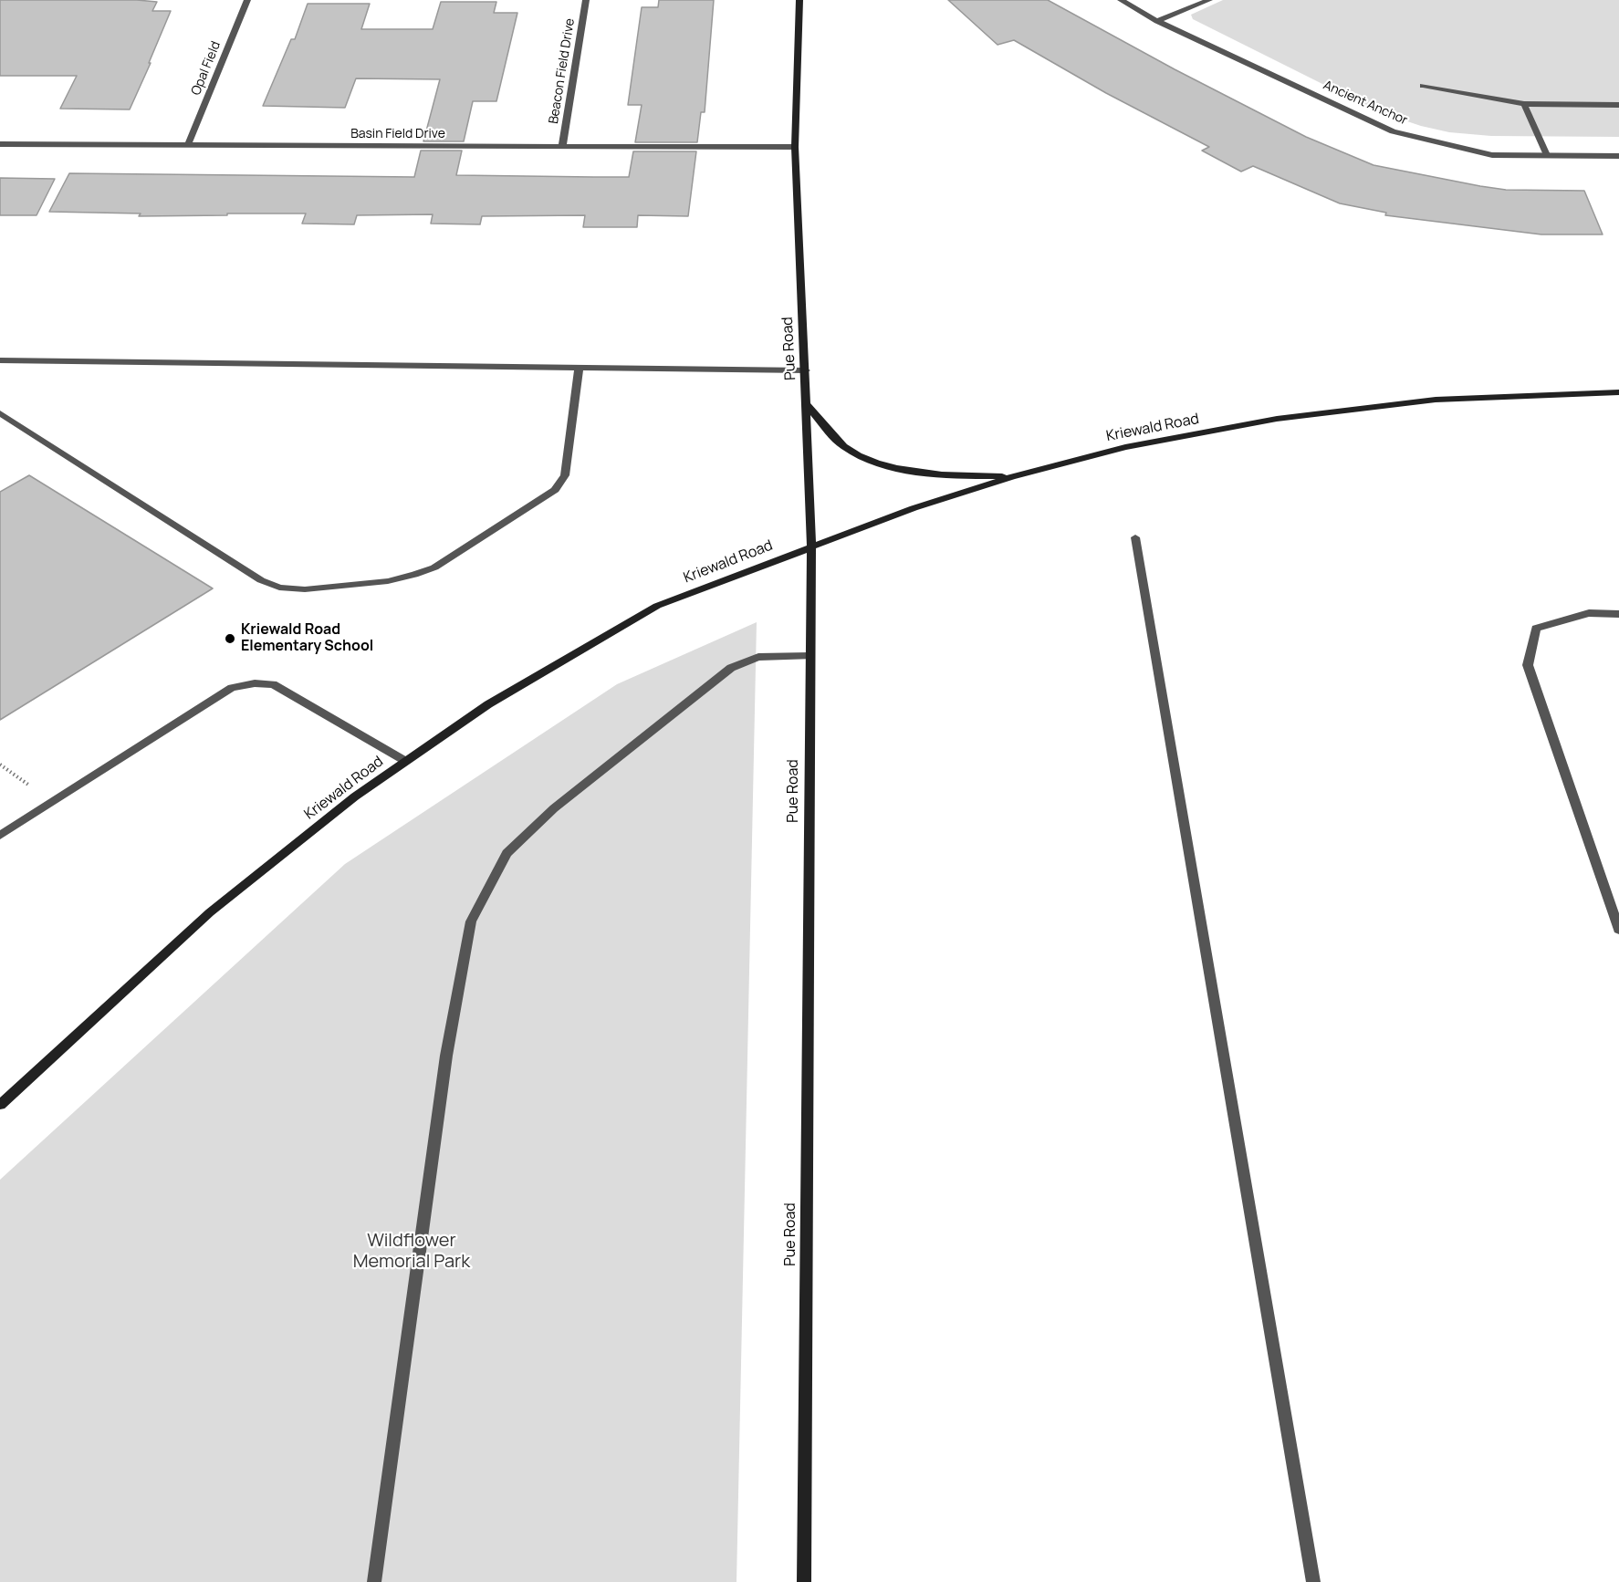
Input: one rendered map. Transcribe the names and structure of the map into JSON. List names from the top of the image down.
{
  "streets": {
    "street": [
      "Opal Field",
      "Beacon Field Drive",
      "Ancient Anchor",
      "Basin Field Drive",
      "Pue Road",
      "Kriewald Road"
    ]
  },
  "crossings": [
    ["Opal Field", "Basin Field Drive"],
    ["Beacon Field Drive", "Basin Field Drive"],
    ["Basin Field Drive", "Pue Road"],
    ["Pue Road", "Kriewald Road"]
  ],
  "parks": ["Wildflower Memorial Park"],
  "places": ["Kriewald Road Elementary School"]
}
